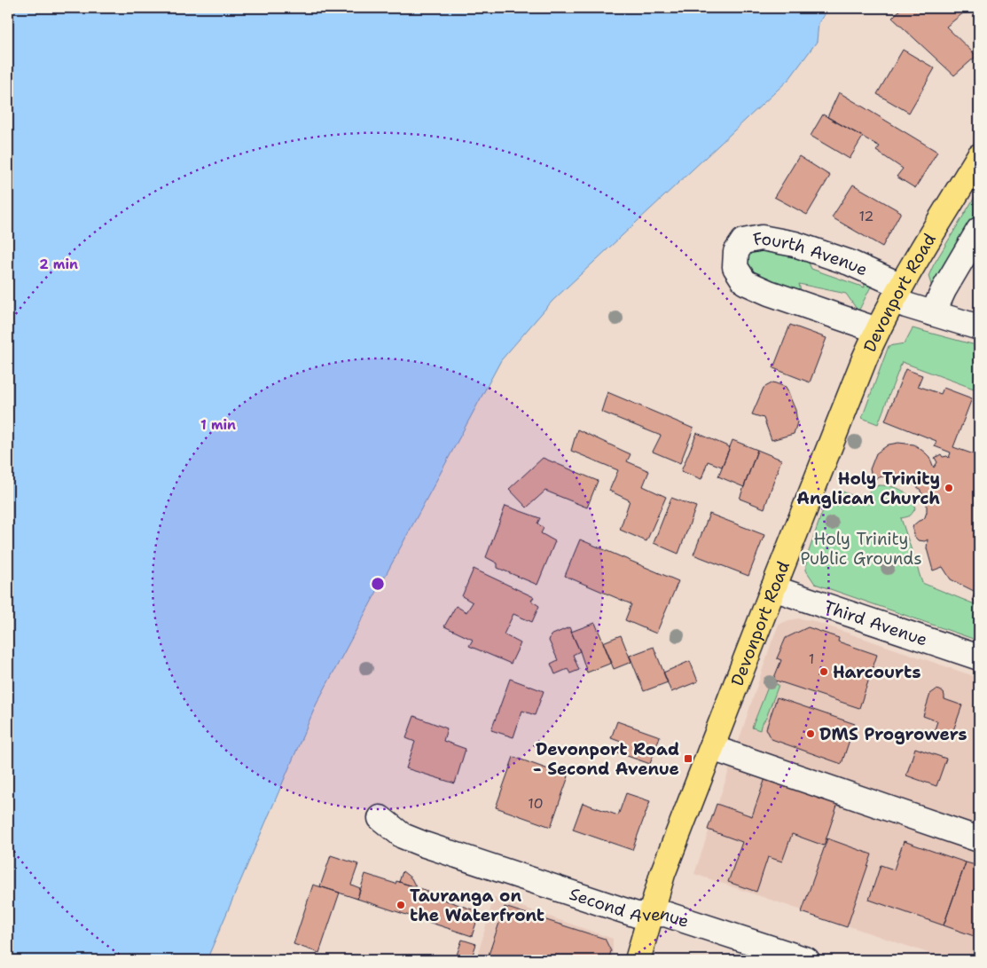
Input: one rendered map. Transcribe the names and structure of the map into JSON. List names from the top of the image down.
{
  "streets": {
    "main road": ["Devonport Road"],
    "street": ["Fourth Avenue", "Third Avenue", "Second Avenue"]
  },
  "crossings": [
    ["Fourth Avenue", "Devonport Road"],
    ["Devonport Road", "Third Avenue"],
    ["Devonport Road", "Second Avenue"]
  ],
  "parks": ["Holy Trinity Public Grounds"],
  "places": {
    "other": [
      "Holy Trinity Anglican Church",
      "Harcourts",
      "DMS Progrowers",
      "Tauranga on the Waterfront"
    ],
    "transit": ["Devonport Road - Second Avenue"]
  },
  "house_numbers": ["12", "1", "10"],
  "rings": ["2 min", "1 min"]
}
